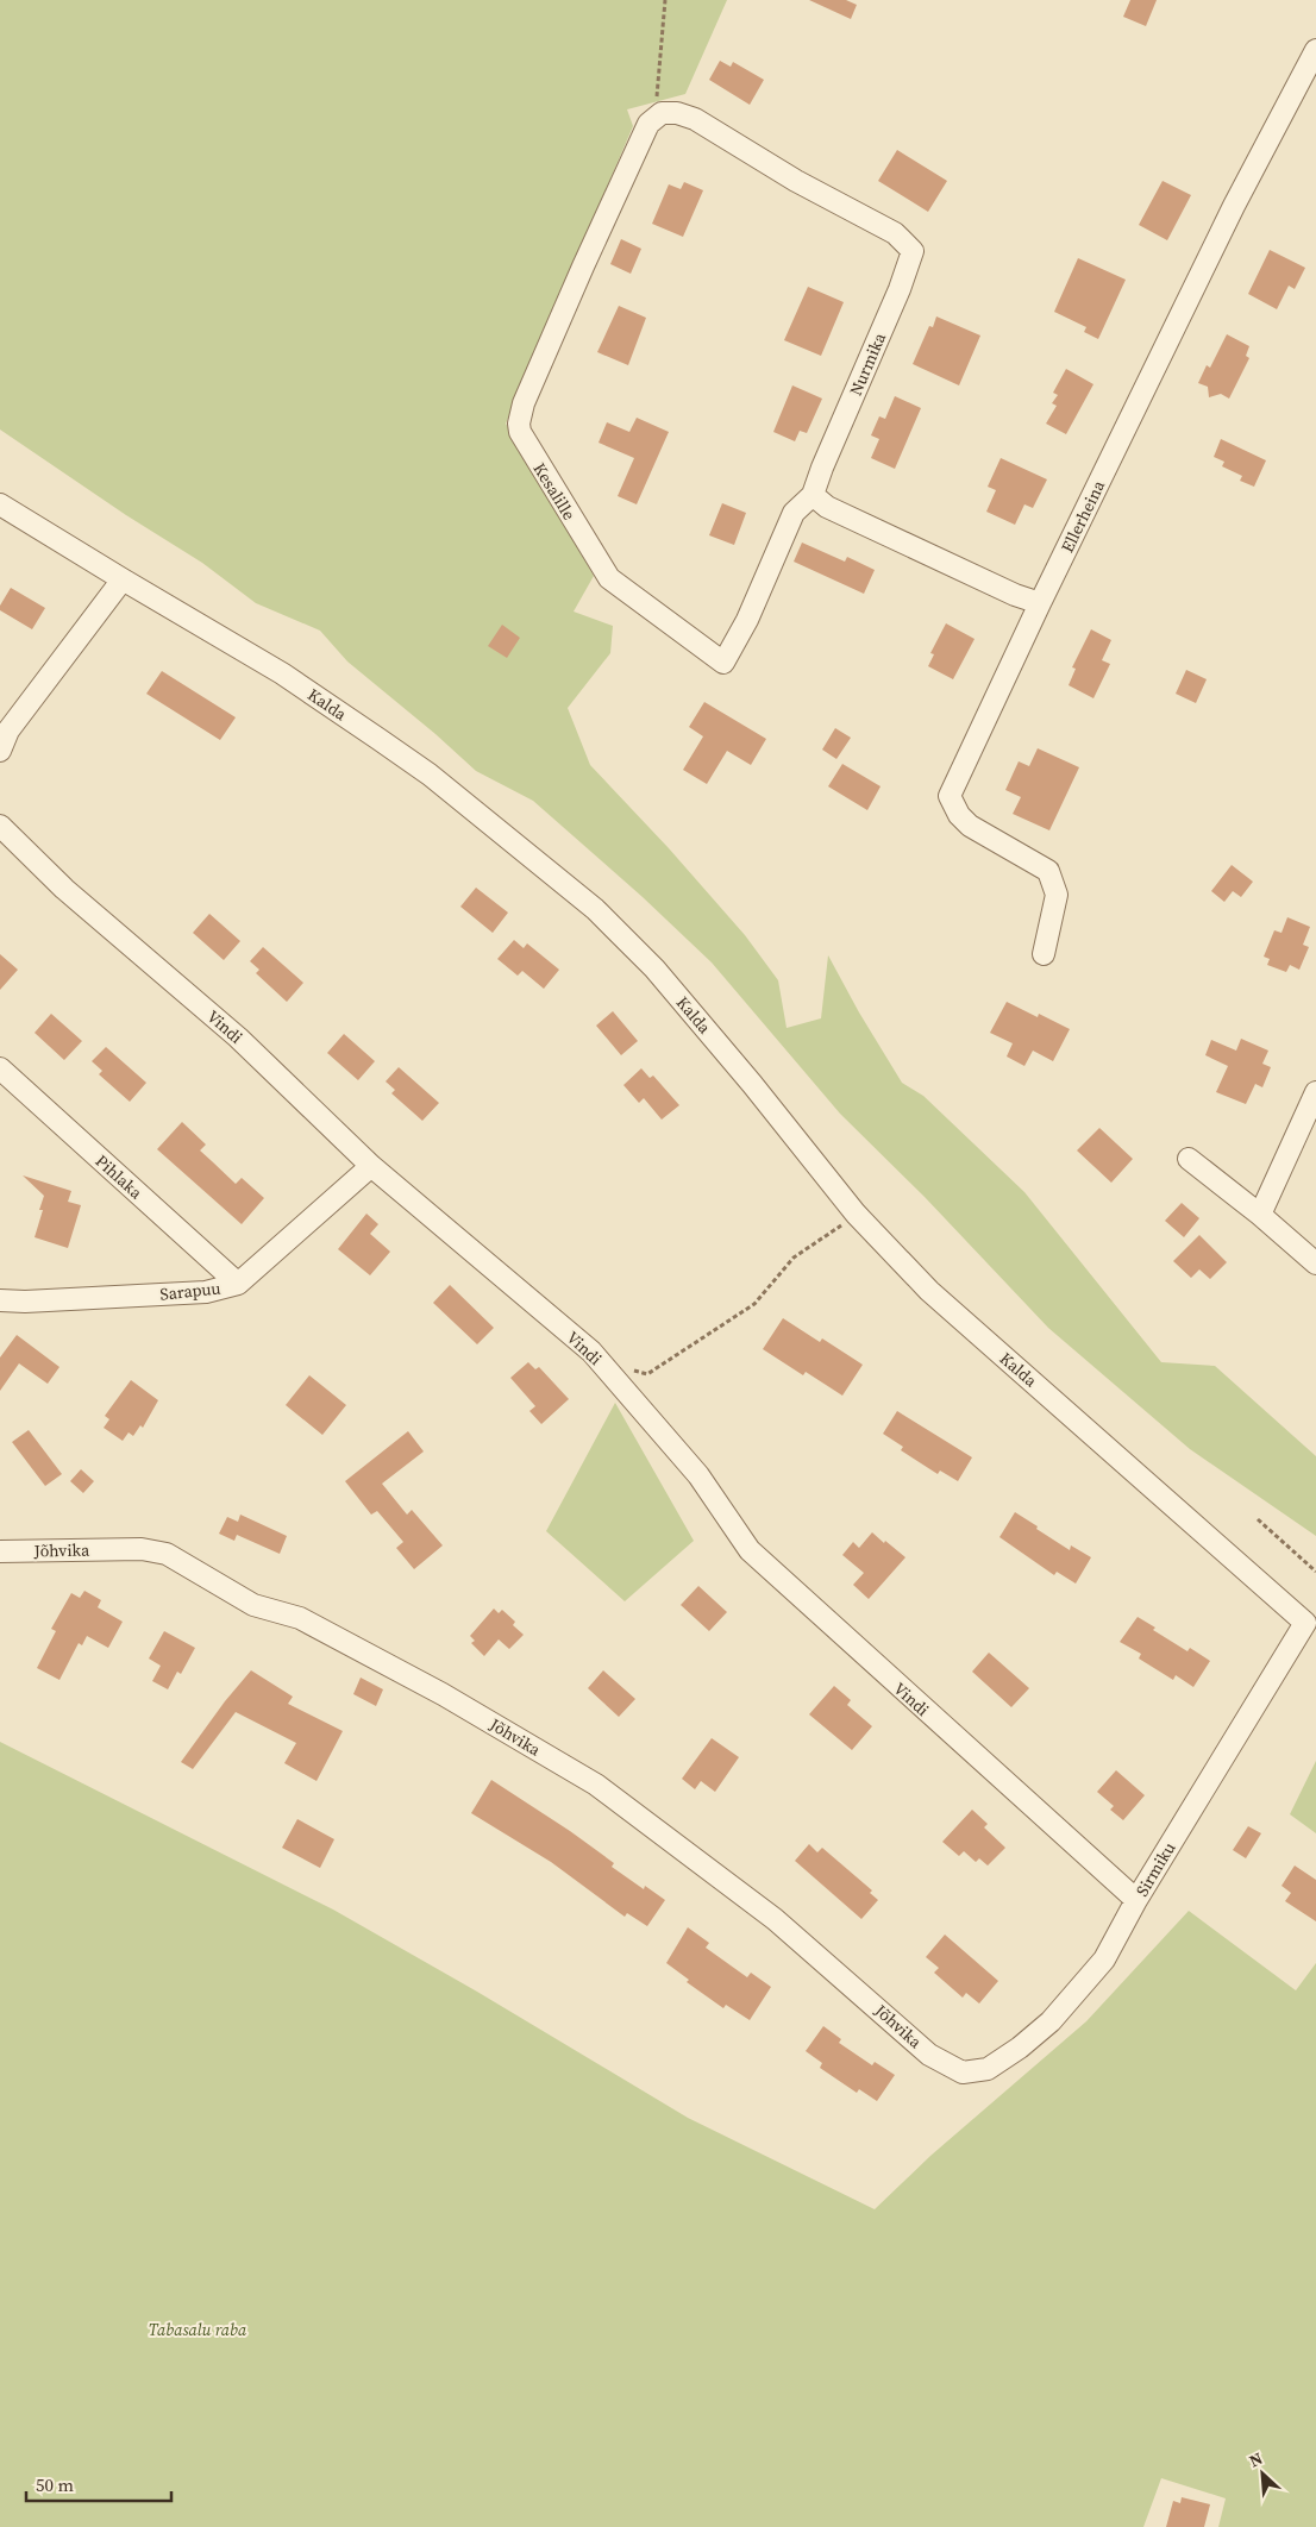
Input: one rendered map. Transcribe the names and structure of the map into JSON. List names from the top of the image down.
{
  "streets": {
    "street": [
      "Nurmika",
      "Kesalille",
      "Ellerheina",
      "Kalda",
      "Vindi",
      "Pihlaka",
      "Sarapuu",
      "Jõhvika",
      "Sirmiku"
    ]
  },
  "crossings": [
    ["Nurmika", "Kesalille"],
    ["Kalda", "Sirmiku"],
    ["Vindi", "Sarapuu"],
    ["Vindi", "Sirmiku"],
    ["Pihlaka", "Sarapuu"],
    ["Jõhvika", "Sirmiku"]
  ],
  "parks": ["Tabasalu raba"],
  "scale_bar": "50 m",
  "north": "top left"
}
